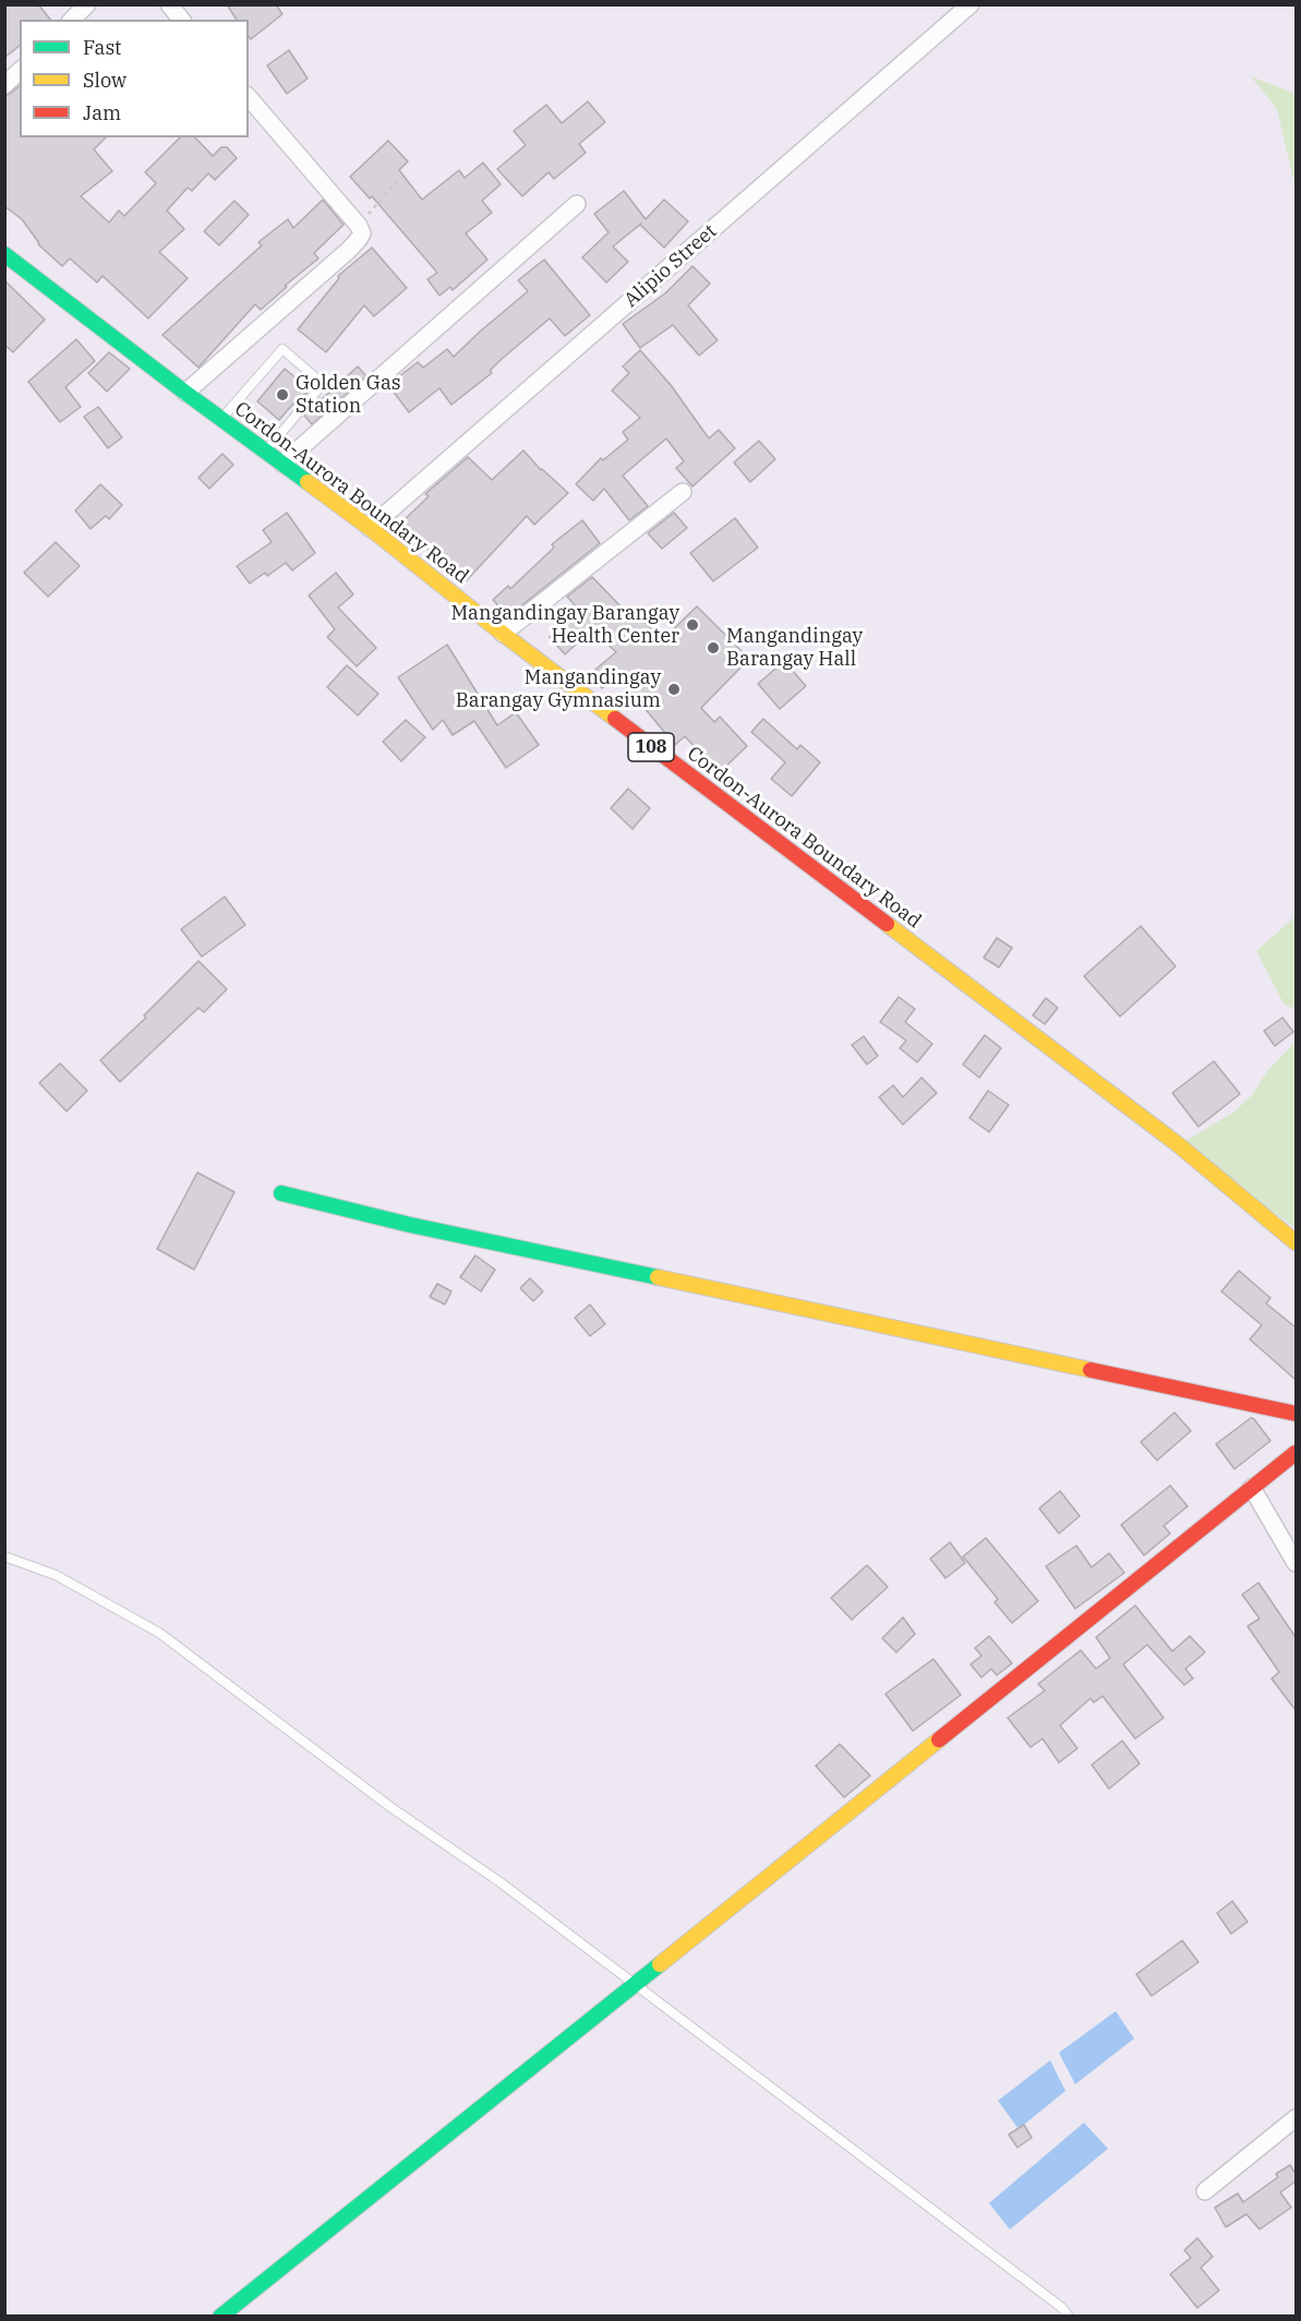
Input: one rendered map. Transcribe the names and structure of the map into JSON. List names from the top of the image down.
{
  "streets": {
    "street": ["Alipio Street", "Cordon-Aurora Boundary Road", "108"]
  },
  "crossings": [
    ["Alipio Street", "Cordon-Aurora Boundary Road"]
  ],
  "places": [
    "Golden Gas Station",
    "Mangandingay Barangay Health Center",
    "Mangandingay Barangay Hall",
    "Mangandingay Barangay Gymnasium"
  ],
  "legend": ["Fast", "Slow", "Jam"]
}
